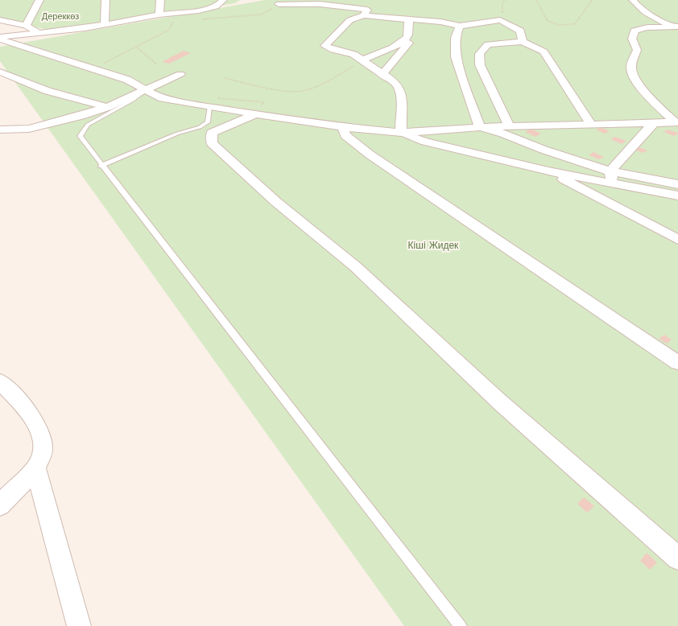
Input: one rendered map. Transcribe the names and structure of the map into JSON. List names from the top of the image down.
{
  "parks": ["Дереккөз", "Кіші Жидек"]
}
